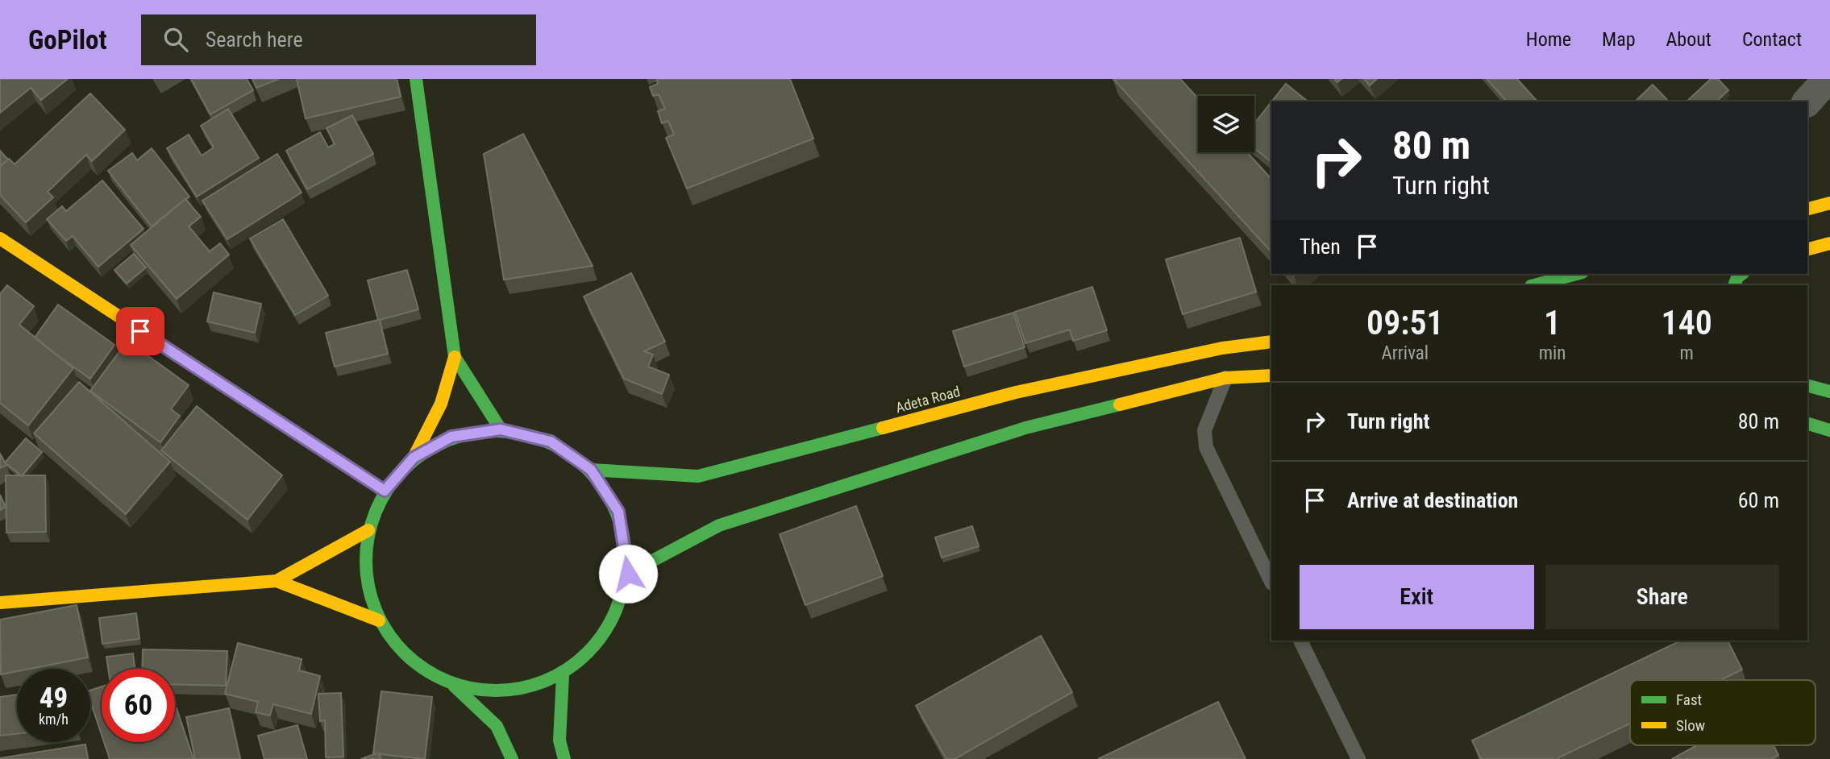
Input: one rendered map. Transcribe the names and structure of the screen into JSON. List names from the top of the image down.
{
  "streets": {
    "main road": ["Adeta Road"]
  },
  "legend": ["Fast", "Slow"],
  "page": {
    "header": "GoPilot",
    "search": "Search here",
    "nav": [
      "Home",
      "Map",
      "About",
      "Contact"
    ],
    "turn": ["80 m", "Turn right"],
    "then": "Then",
    "eta": [
      "09:51",
      "Arrival",
      "1",
      "min",
      "140",
      "m"
    ],
    "list": [
      {
        "name": "Turn right",
        "value": "80 m"
      },
      {
        "name": "Arrive at destination",
        "value": "60 m"
      }
    ],
    "buttons": ["Exit", "Share"],
    "speed": "49 km/h",
    "limit": "60"
  }
}
